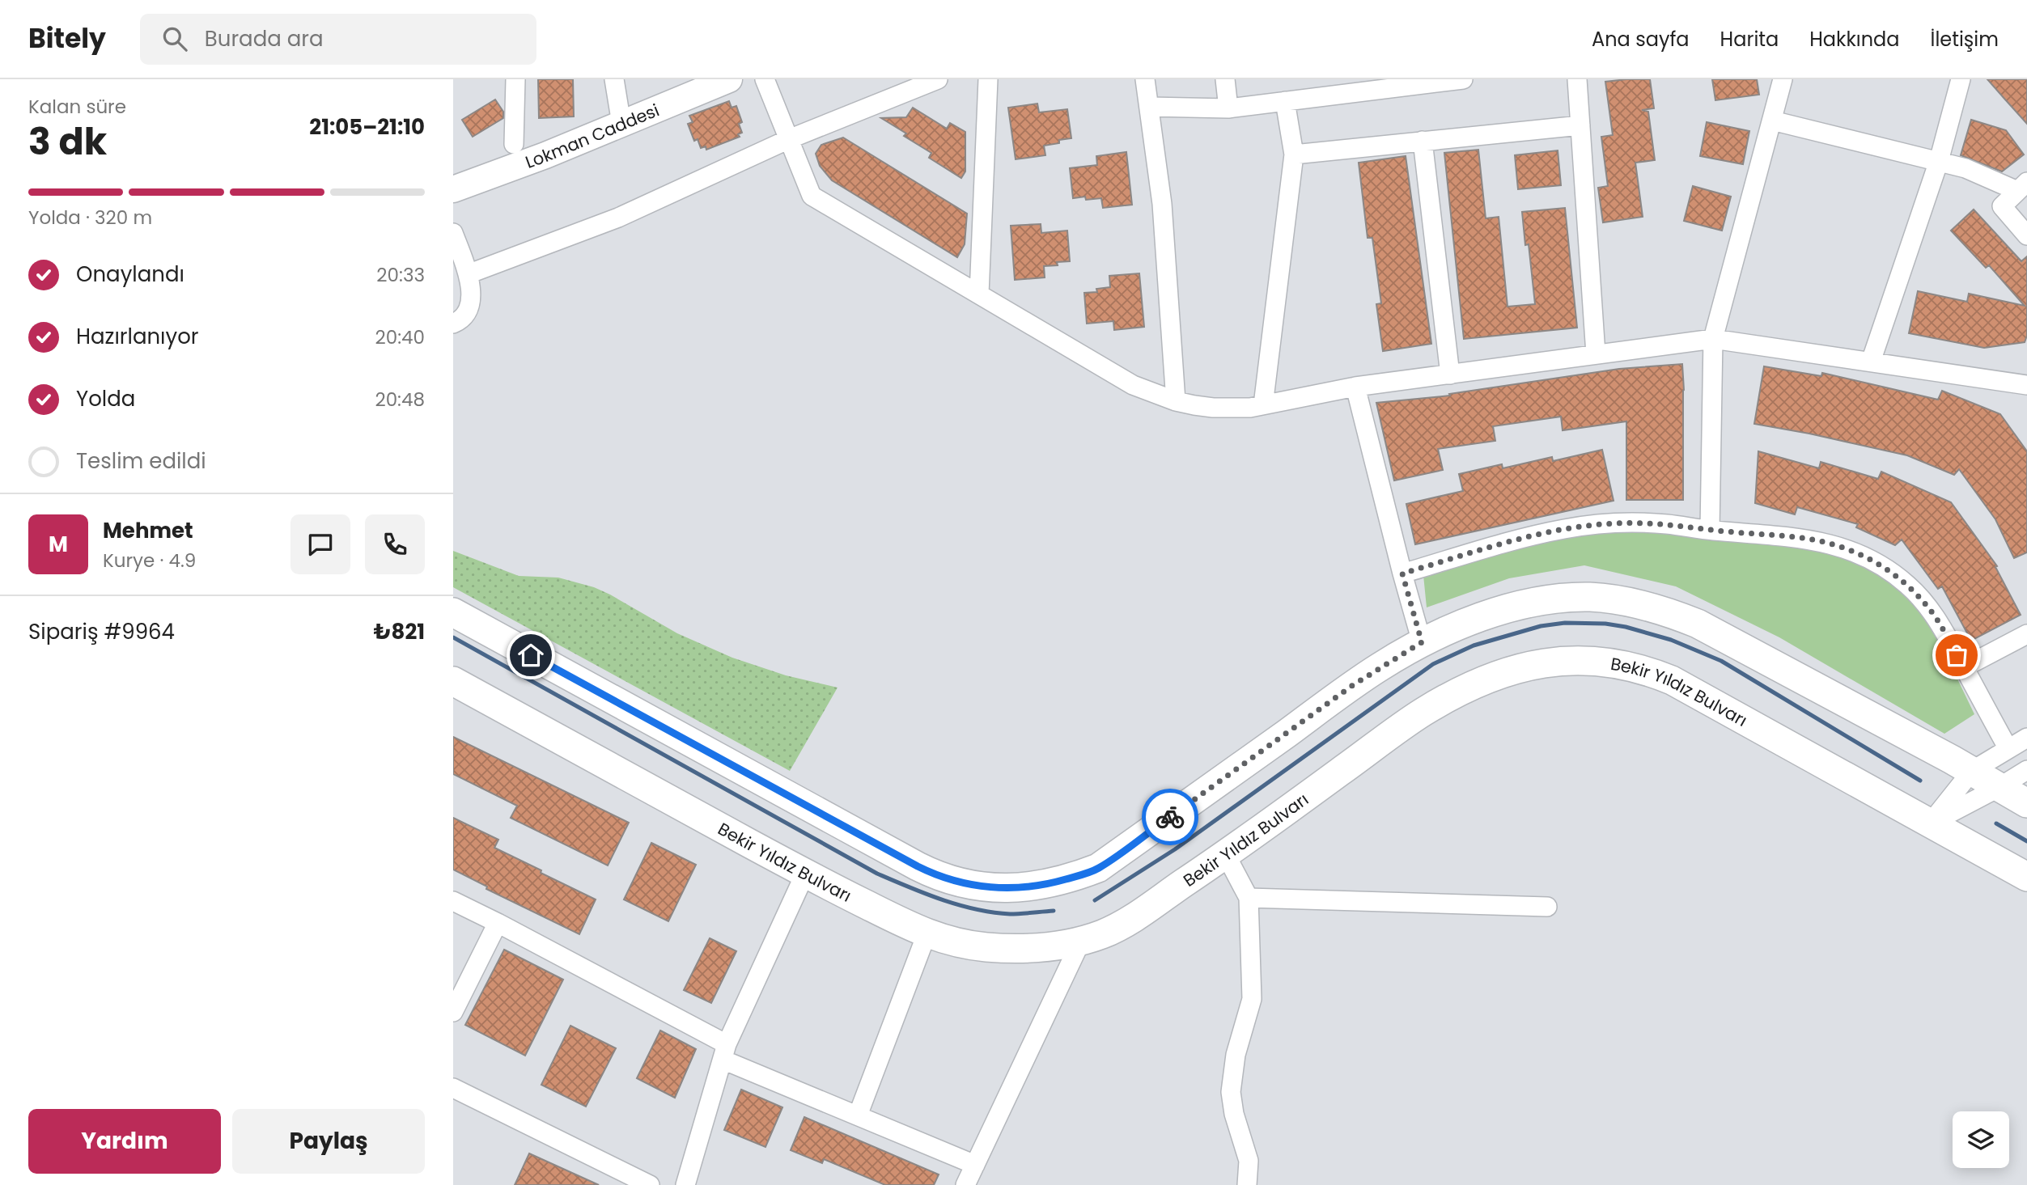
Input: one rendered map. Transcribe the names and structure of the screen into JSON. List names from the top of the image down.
{
  "streets": {
    "main road": ["Bekir Yıldız Bulvarı"],
    "street": ["Lokman Caddesi"]
  },
  "page": {
    "header": "Bitely",
    "search": "Burada ara",
    "nav": [
      "Ana sayfa",
      "Harita",
      "Hakkında",
      "İletişim"
    ],
    "heading": ["3 dk", "Kalan süre", "21:05–21:10"],
    "panel": [
      "Mehmet",
      "Kurye · 4.9",
      "Sipariş #9964",
      "₺821"
    ],
    "bar": "Yolda · 320 m",
    "list": [
      ["Onaylandı", "20:33"],
      ["Hazırlanıyor", "20:40"],
      ["Yolda", "20:48"],
      "Teslim edildi"
    ],
    "round": "M",
    "buttons": ["Yardım", "Paylaş"]
  }
}
